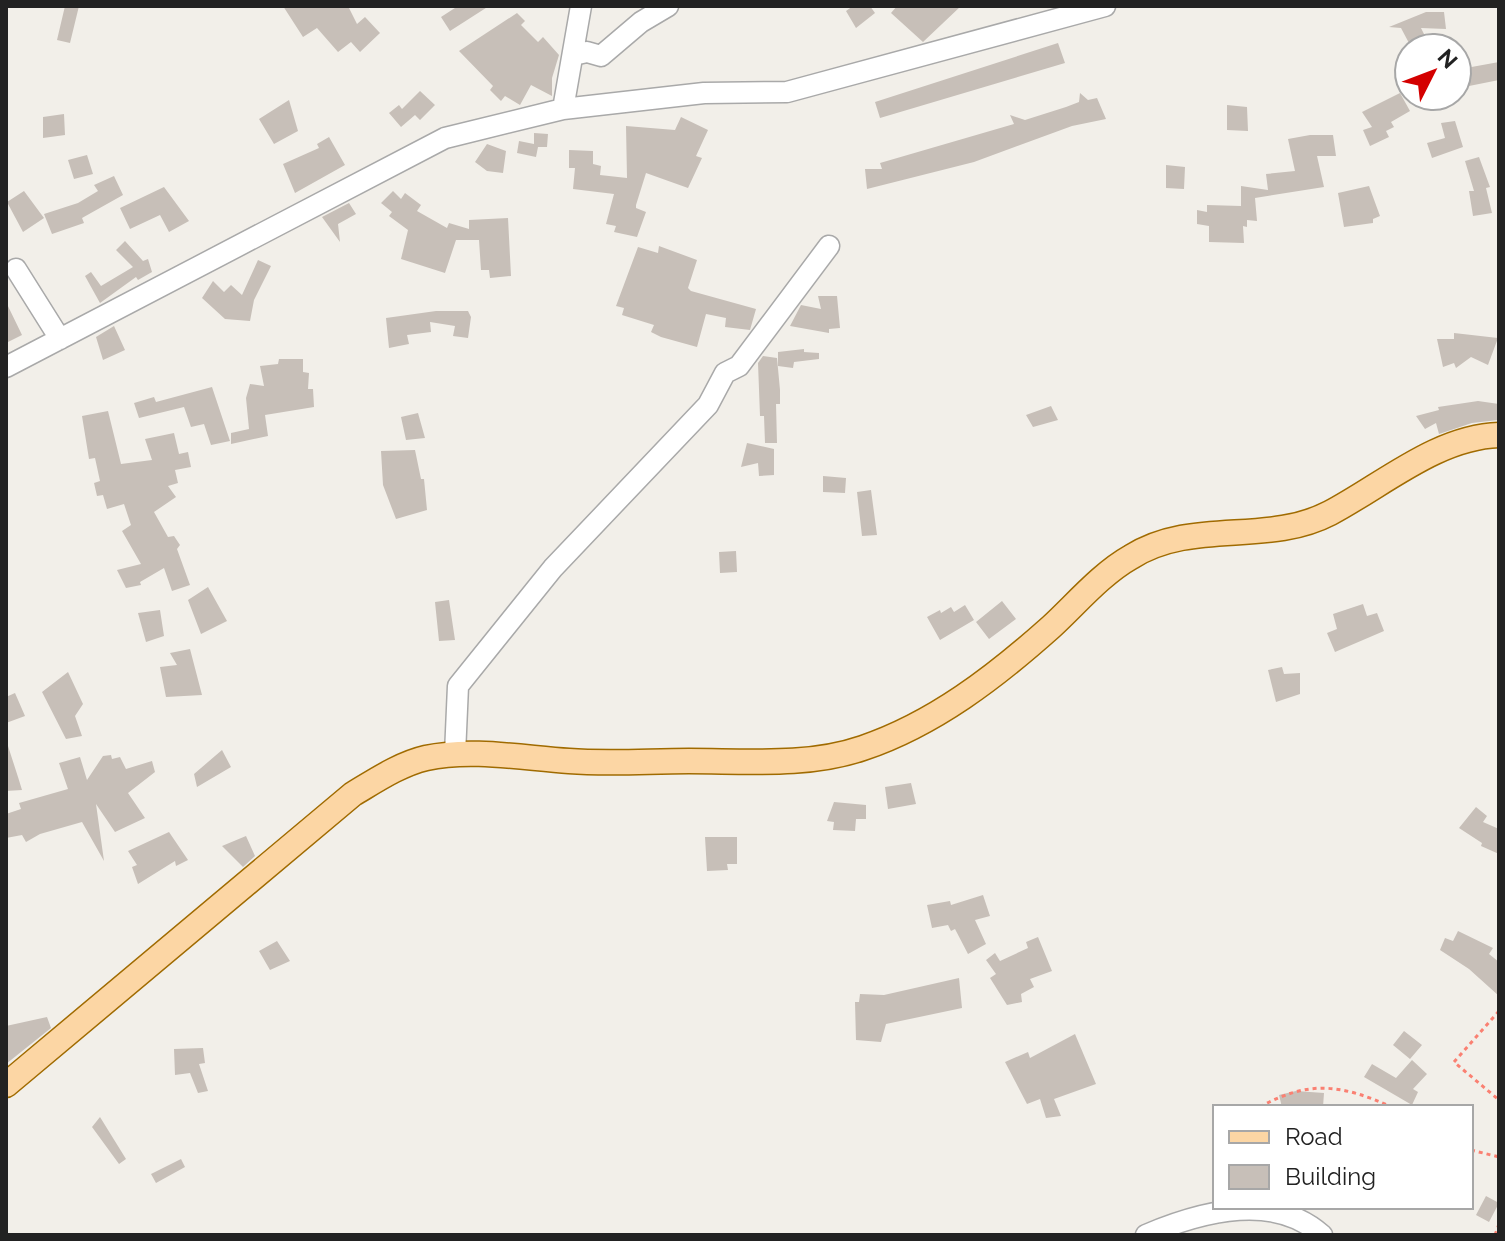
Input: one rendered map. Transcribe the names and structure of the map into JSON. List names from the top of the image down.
{
  "legend": ["Road", "Building"],
  "north": "top right"
}
